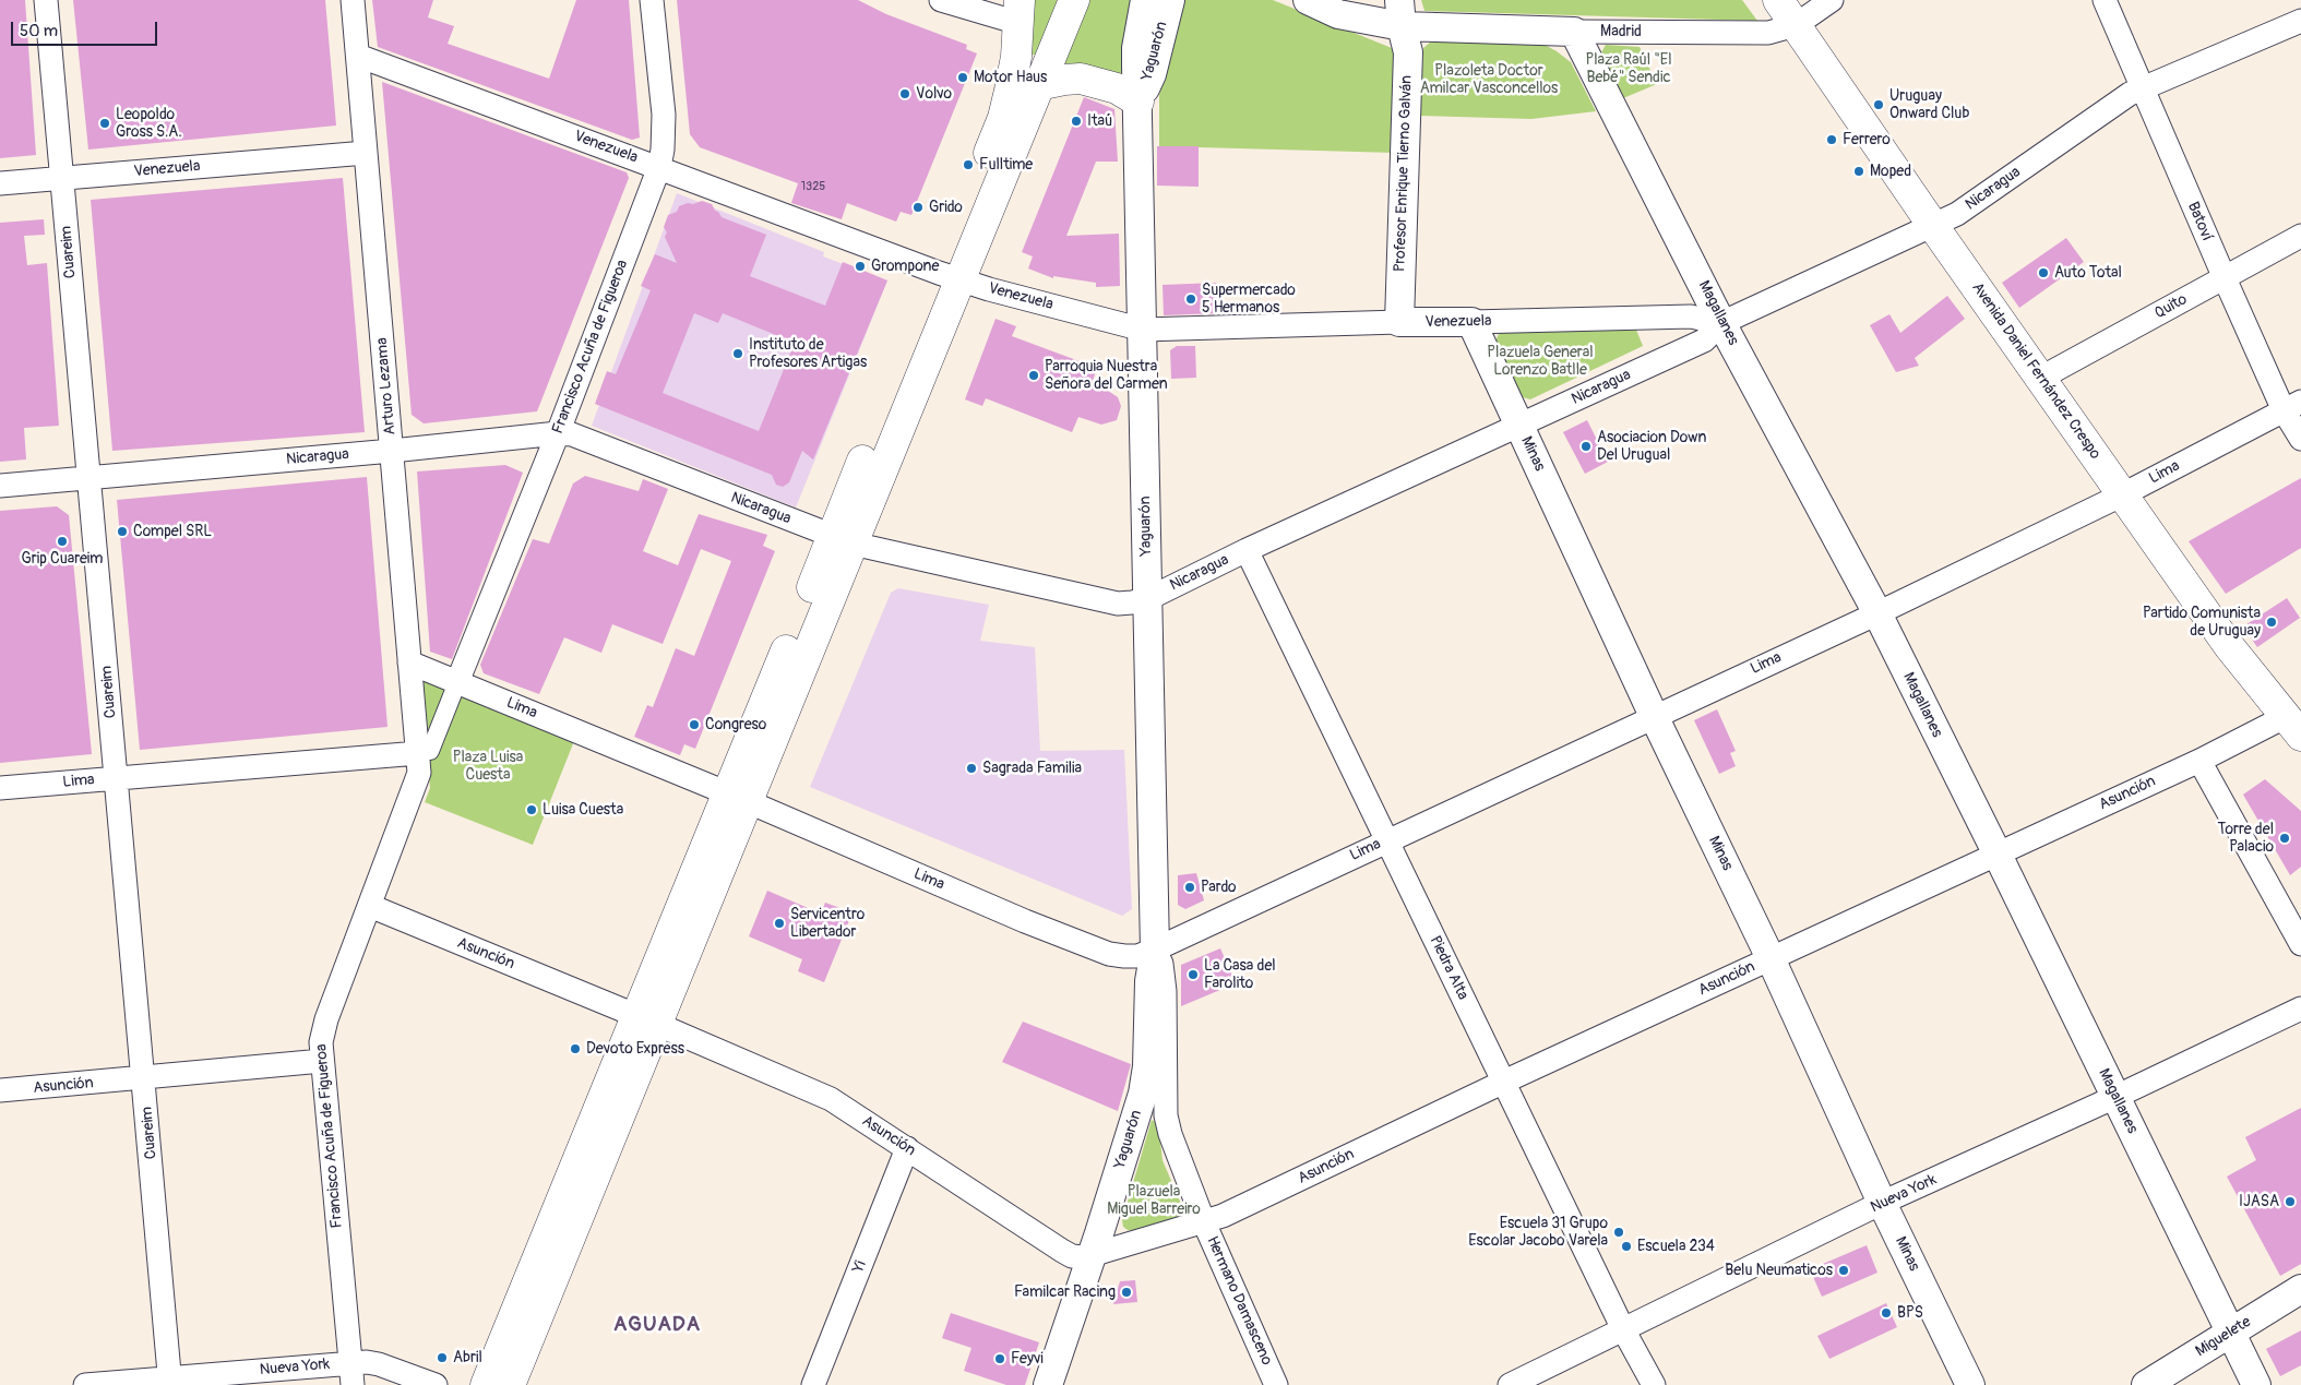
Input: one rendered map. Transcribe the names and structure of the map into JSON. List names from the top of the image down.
{
  "streets": {
    "main road": ["Avenida Daniel Fernández Crespo"],
    "street": [
      "Madrid",
      "Yaguarón",
      "Venezuela",
      "Profesor Enrique Tierno Galván",
      "Nicaragua",
      "Batoví",
      "Cuareim",
      "Quito",
      "Magallanes",
      "Francisco Acuña de Figueroa",
      "Arturo Lezama",
      "Minas",
      "Lima",
      "Asunción",
      "Piedra Alta",
      "Nueva York",
      "Yi",
      "Hermano Damasceno",
      "Miguelete"
    ]
  },
  "crossings": [
    ["Madrid", "Profesor Enrique Tierno Galván"],
    ["Madrid", "Magallanes"],
    ["Madrid", "Avenida Daniel Fernández Crespo"],
    ["Yaguarón", "Venezuela"],
    ["Yaguarón", "Nicaragua"],
    ["Yaguarón", "Lima"],
    ["Yaguarón", "Asunción"],
    ["Yaguarón", "Hermano Damasceno"],
    ["Venezuela", "Profesor Enrique Tierno Galván"],
    ["Venezuela", "Nicaragua"],
    ["Venezuela", "Cuareim"],
    ["Venezuela", "Magallanes"],
    ["Venezuela", "Francisco Acuña de Figueroa"],
    ["Venezuela", "Arturo Lezama"],
    ["Venezuela", "Minas"],
    ["Nicaragua", "Batoví"],
    ["Nicaragua", "Cuareim"],
    ["Nicaragua", "Magallanes"],
    ["Nicaragua", "Francisco Acuña de Figueroa"],
    ["Nicaragua", "Avenida Daniel Fernández Crespo"],
    ["Nicaragua", "Arturo Lezama"],
    ["Nicaragua", "Minas"],
    ["Nicaragua", "Piedra Alta"],
    ["Batoví", "Quito"],
    ["Batoví", "Lima"],
    ["Cuareim", "Lima"],
    ["Cuareim", "Asunción"],
    ["Cuareim", "Nueva York"],
    ["Quito", "Avenida Daniel Fernández Crespo"],
    ["Magallanes", "Lima"],
    ["Magallanes", "Asunción"],
    ["Magallanes", "Nueva York"],
    ["Magallanes", "Miguelete"],
    ["Francisco Acuña de Figueroa", "Arturo Lezama"],
    ["Francisco Acuña de Figueroa", "Lima"],
    ["Francisco Acuña de Figueroa", "Asunción"],
    ["Francisco Acuña de Figueroa", "Nueva York"],
    ["Avenida Daniel Fernández Crespo", "Lima"],
    ["Avenida Daniel Fernández Crespo", "Asunción"],
    ["Arturo Lezama", "Lima"],
    ["Minas", "Lima"],
    ["Minas", "Asunción"],
    ["Minas", "Nueva York"],
    ["Lima", "Piedra Alta"],
    ["Asunción", "Piedra Alta"],
    ["Asunción", "Yi"],
    ["Asunción", "Hermano Damasceno"],
    ["Piedra Alta", "Nueva York"]
  ],
  "districts": ["AGUADA"],
  "parks": [
    "Plaza Raúl \"El Bebé\" Sendic",
    "Plazoleta Doctor Amilcar Vasconcellos",
    "Plazuela General Lorenzo Batlle",
    "Plaza Luisa Cuesta",
    "Plazuela Miguel Barreiro"
  ],
  "places": [
    "Motor Haus",
    "Volvo",
    "Uruguay Onward Club",
    "Itaú",
    "Leopoldo Gross S.A.",
    "Ferrero",
    "Fulltime",
    "Moped",
    "Grido",
    "Grompone",
    "Auto Total",
    "Supermercado 5 Hermanos",
    "Instituto de Profesores Artigas",
    "Parroquia Nuestra Señora del Carmen",
    "Asociacion Down Del Urugual",
    "Compel SRL",
    "Grip Cuareim",
    "Partido Comunista de Uruguay",
    "Congreso",
    "Sagrada Familia",
    "Luisa Cuesta",
    "Torre del Palacio",
    "Pardo",
    "Servicentro Libertador",
    "La Casa del Farolito",
    "Devoto Express",
    "IJASA",
    "Escuela 31 Grupo Escolar Jacobo Varela",
    "Escuela 234",
    "Belu Neumaticos",
    "Familcar Racing",
    "BPS",
    "Abril",
    "Feyvi"
  ],
  "house_numbers": ["1325"],
  "scale_bar": "50 m"
}
